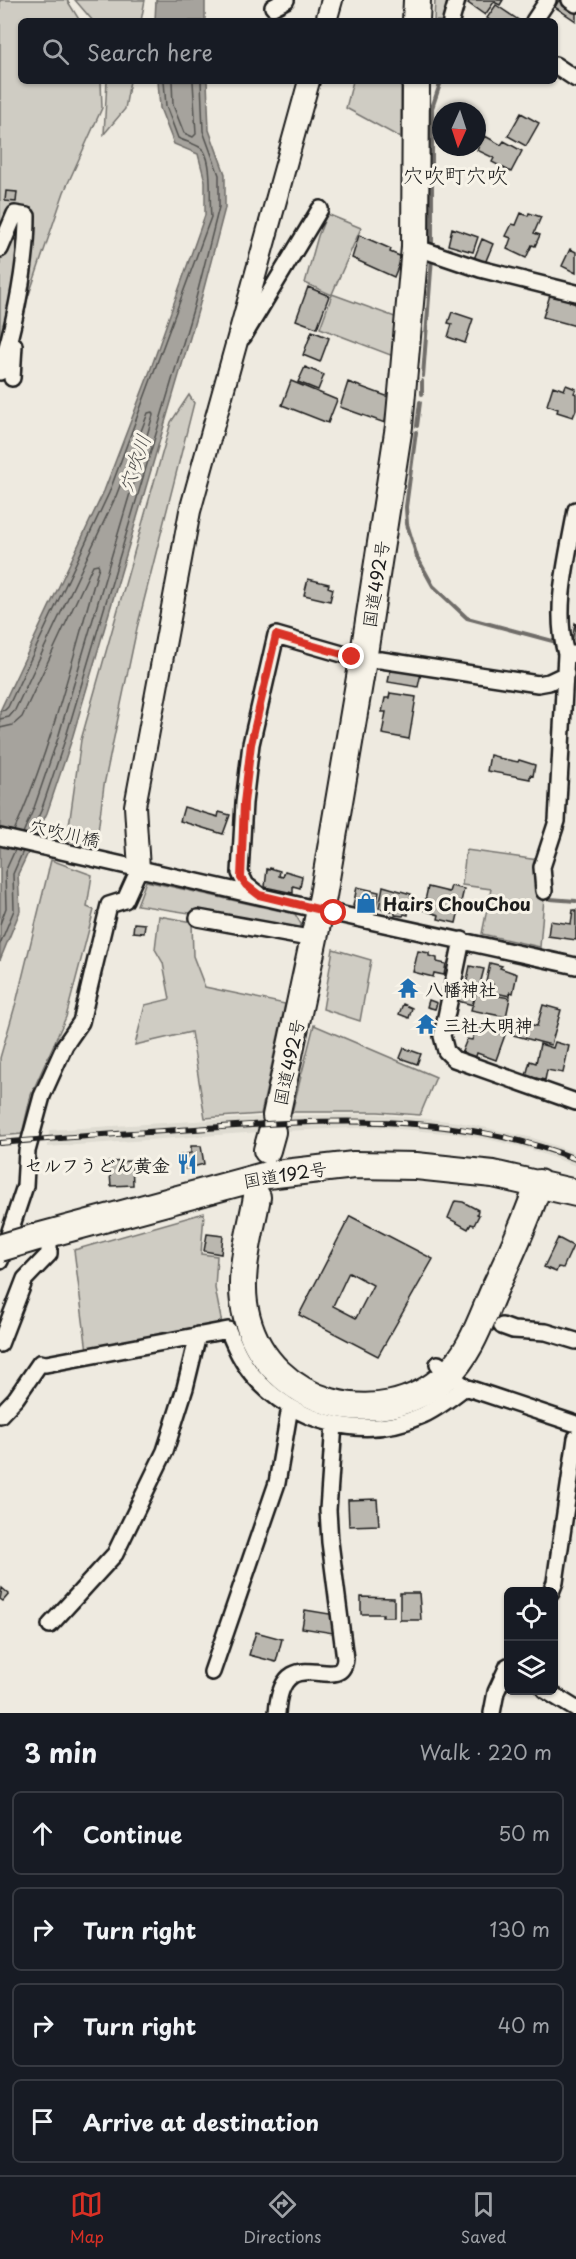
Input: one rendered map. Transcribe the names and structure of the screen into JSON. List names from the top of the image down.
{
  "streets": {
    "highway": ["国道492号", "国道192号"],
    "street": ["穴吹川橋"]
  },
  "crossings": [
    ["国道492号", "穴吹川橋"]
  ],
  "districts": ["穴吹町穴吹"],
  "water": ["穴吹川"],
  "places": {
    "shop": ["Hairs ChouChou"],
    "temple": ["八幡神社", "三社大明神"],
    "restaurant": ["セルフうどん黄金"]
  },
  "north": "bottom",
  "page": {
    "search": "Search here",
    "heading": ["3 min", "Walk · 220 m"],
    "list": [
      ["Continue", "50 m"],
      ["Turn right", "130 m"],
      ["Turn right", "40 m"],
      "Arrive at destination"
    ],
    "nav": ["Map", "Directions", "Saved"]
  }
}
